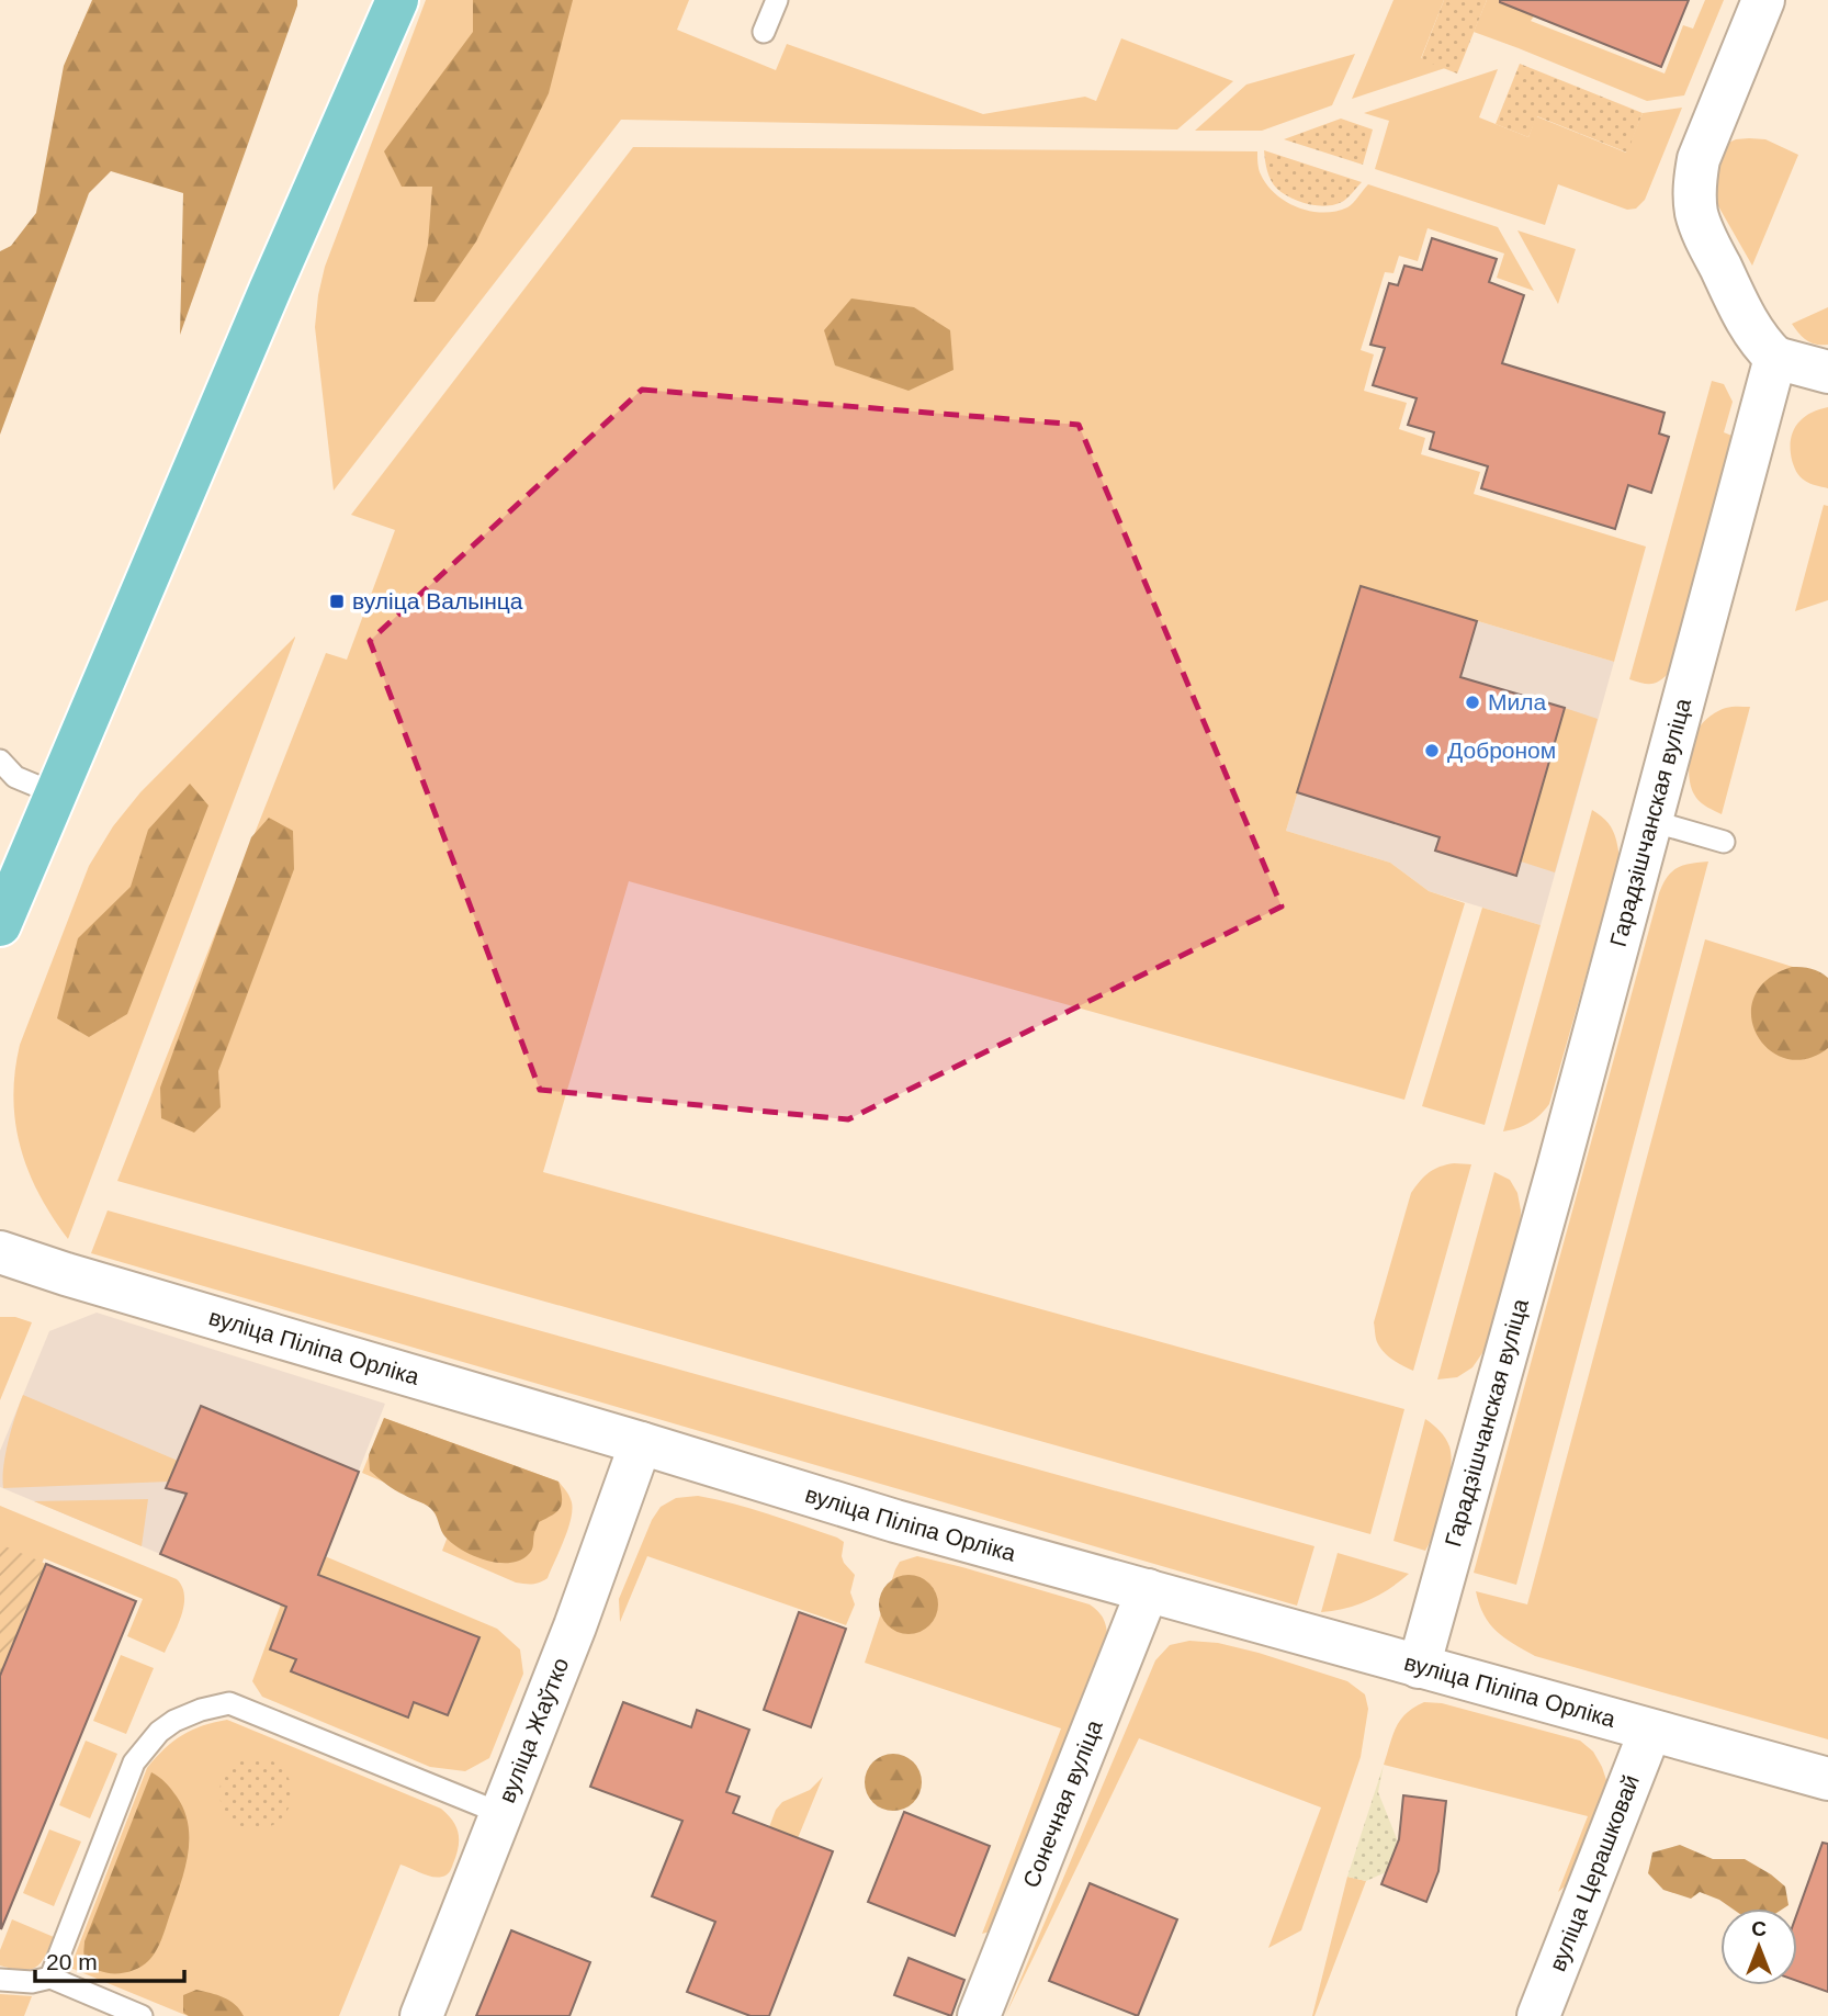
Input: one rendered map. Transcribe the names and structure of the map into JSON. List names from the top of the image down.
{
  "streets": {
    "street": [
      "Гарадзішчанская вуліца",
      "вуліца Піліпа Орліка",
      "вуліца Жаўтко",
      "Сонечная вуліца",
      "вуліца Церашковай"
    ]
  },
  "crossings": [
    ["Гарадзішчанская вуліца", "вуліца Піліпа Орліка"],
    ["вуліца Піліпа Орліка", "вуліца Жаўтко"],
    ["вуліца Піліпа Орліка", "Сонечная вуліца"],
    ["вуліца Піліпа Орліка", "вуліца Церашковай"]
  ],
  "places": {
    "transit": ["вуліца Валынца"],
    "other": ["Мила", "Доброном"]
  },
  "scale_bar": "20 m",
  "north": "top"
}
